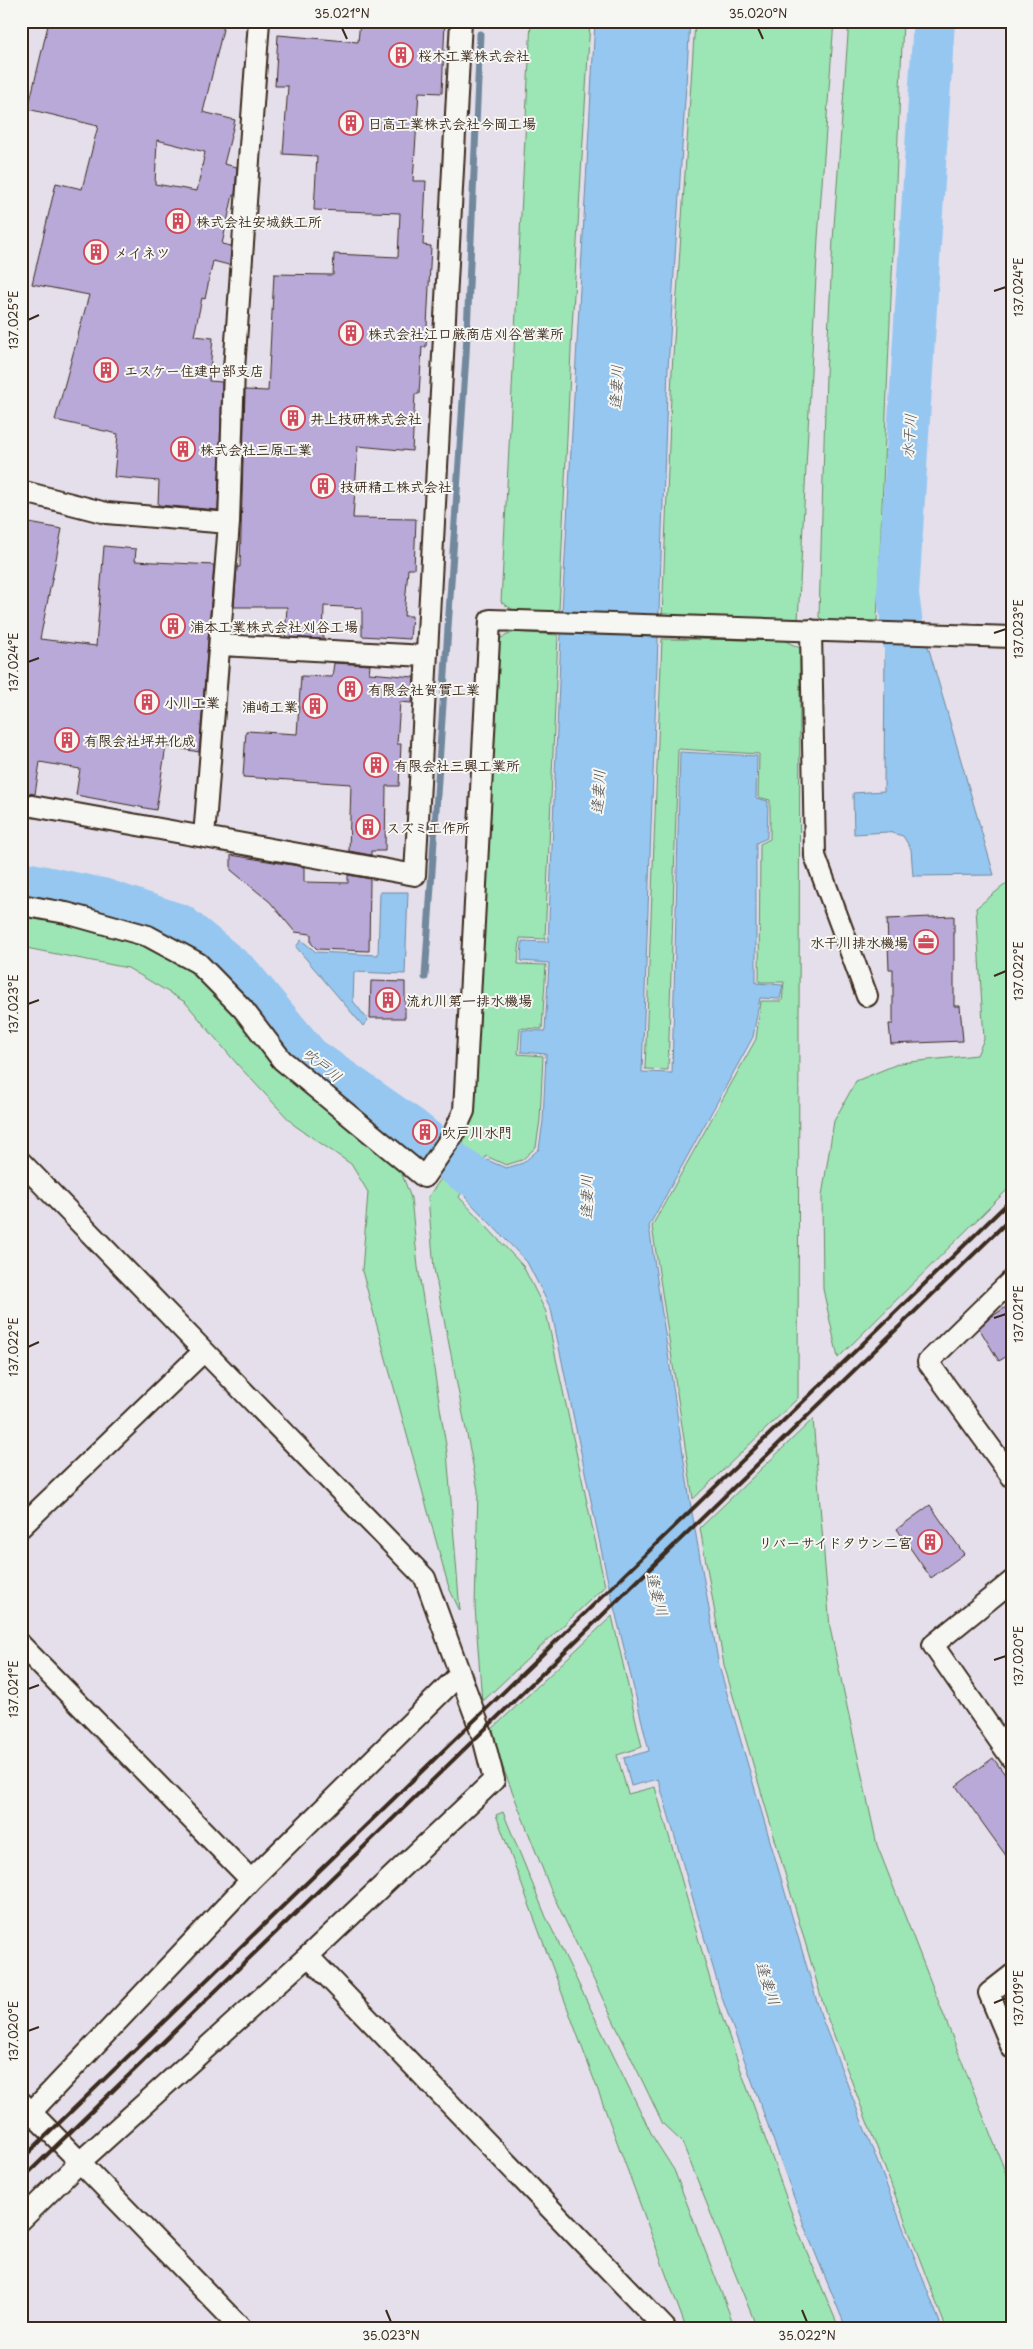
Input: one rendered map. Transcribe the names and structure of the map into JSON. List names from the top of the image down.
{
  "water": ["逢妻川", "水干川", "吹戸川"],
  "places": {
    "building": [
      "桜木工業株式会社",
      "日高工業株式会社今岡工場",
      "株式会社安城鉄工所",
      "メイネツ",
      "株式会社江口厳商店刈谷営業所",
      "エスケー住建中部支店",
      "井上技研株式会社",
      "株式会社三原工業",
      "技研精工株式会社",
      "浦本工業株式会社刈谷工場",
      "有限会社賀實工業",
      "小川工業",
      "浦崎工業",
      "有限会社坪井化成",
      "有限会社三興工業所",
      "スズミ工作所",
      "流れ川第一排水機場",
      "吹戸川水門",
      "リバーサイドタウン二宮"
    ],
    "office": ["水干川排水機場"]
  },
  "coordinates": [
    "35.021°N",
    "35.020°N",
    "137.024°E",
    "137.025°E",
    "137.023°E",
    "137.022°E",
    "137.021°E",
    "137.020°E",
    "137.019°E",
    "35.023°N",
    "35.022°N"
  ]
}
